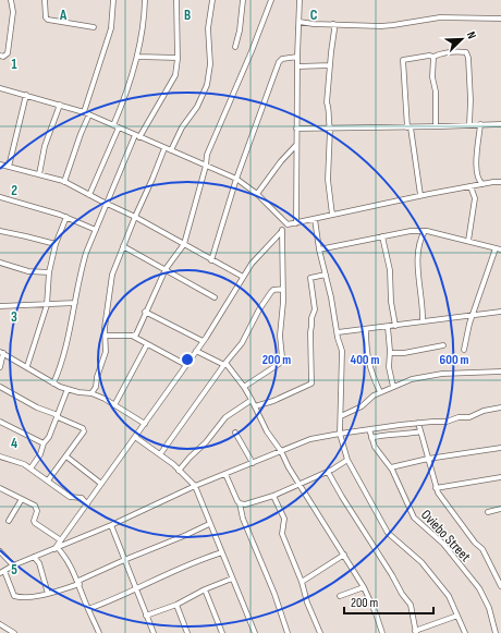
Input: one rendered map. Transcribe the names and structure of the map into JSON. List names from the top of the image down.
{
  "streets": {
    "street": ["Oviebo Street"]
  },
  "scale_bar": "200 m",
  "north": "top right",
  "grid": {
    "columns": ["A", "B", "C"],
    "rows": [
      "1",
      "2",
      "3",
      "4",
      "5"
    ]
  },
  "rings": ["200 m", "400 m", "600 m"]
}
